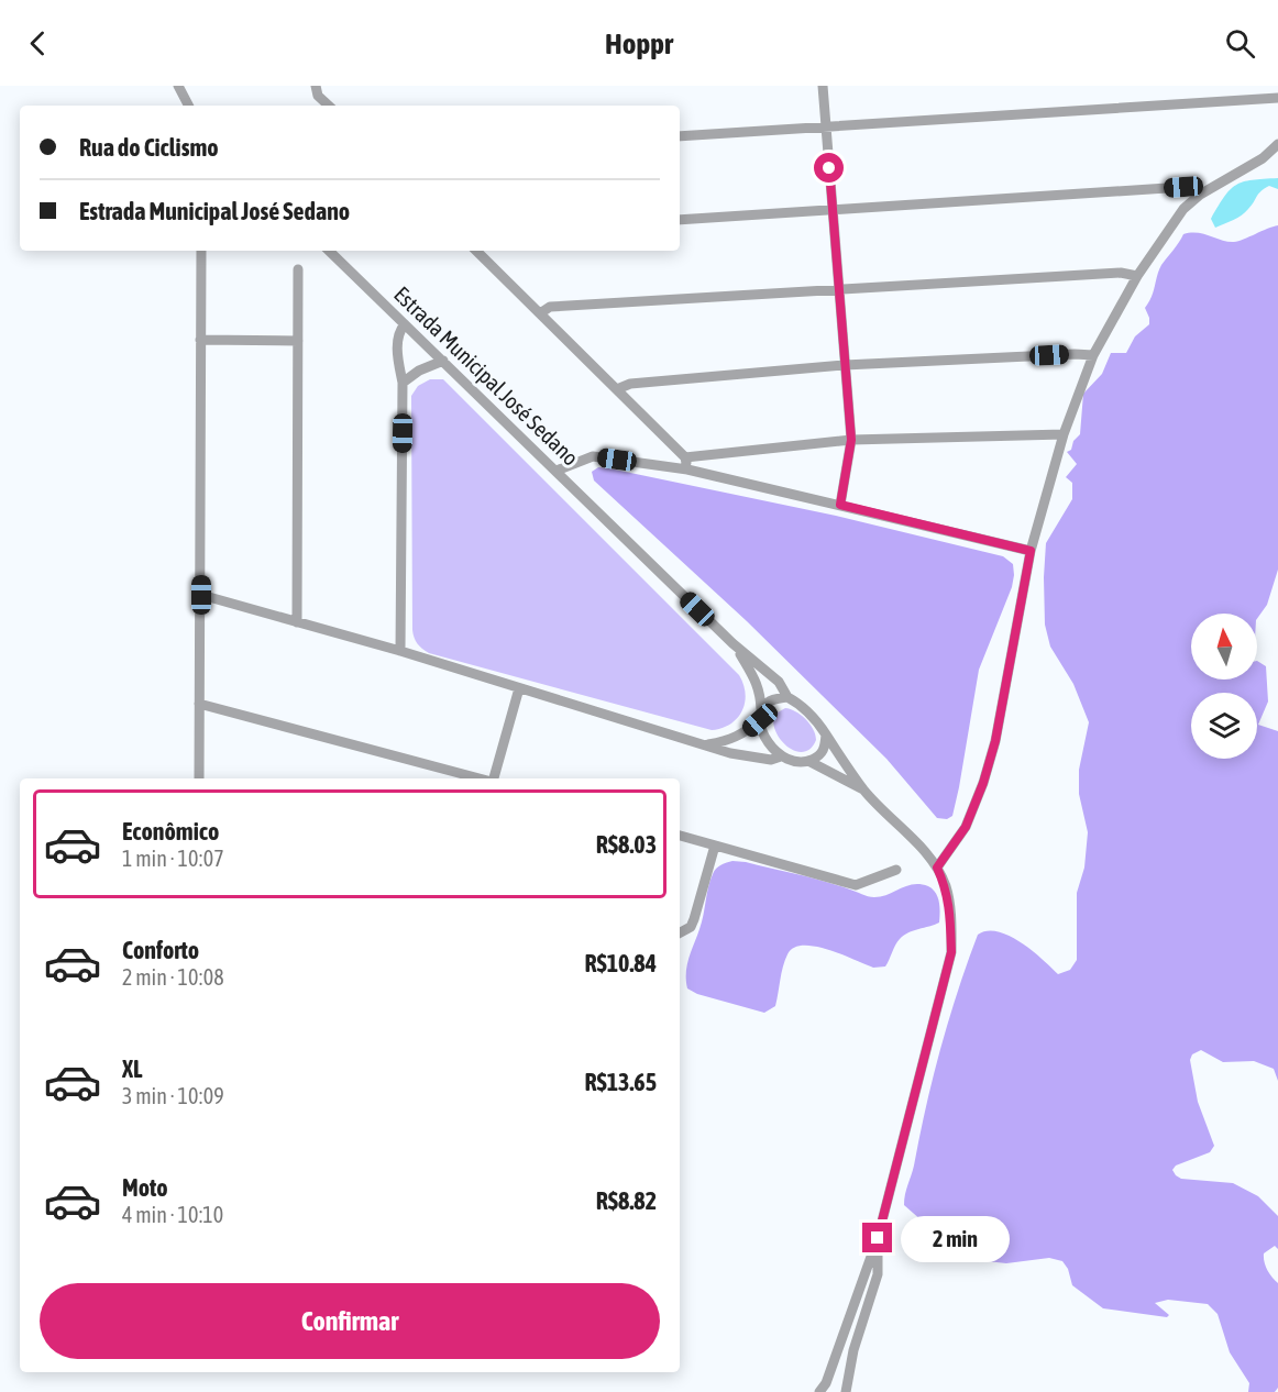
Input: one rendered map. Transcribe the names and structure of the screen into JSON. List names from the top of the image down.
{
  "streets": {
    "street": ["Estrada Municipal José Sedano"]
  },
  "north": "top",
  "page": {
    "header": "Hoppr",
    "banner": ["Rua do Ciclismo", "Estrada Municipal José Sedano"],
    "list": [
      {
        "name": "Econômico",
        "note": "1 min · 10:07",
        "value": "R$8.03"
      },
      {
        "name": "Conforto",
        "note": "2 min · 10:08",
        "value": "R$10.84"
      },
      {
        "name": "XL",
        "note": "3 min · 10:09",
        "value": "R$13.65"
      },
      {
        "name": "Moto",
        "note": "4 min · 10:10",
        "value": "R$8.82"
      }
    ],
    "bubble": "2 min",
    "buttons": "Confirmar"
  }
}
